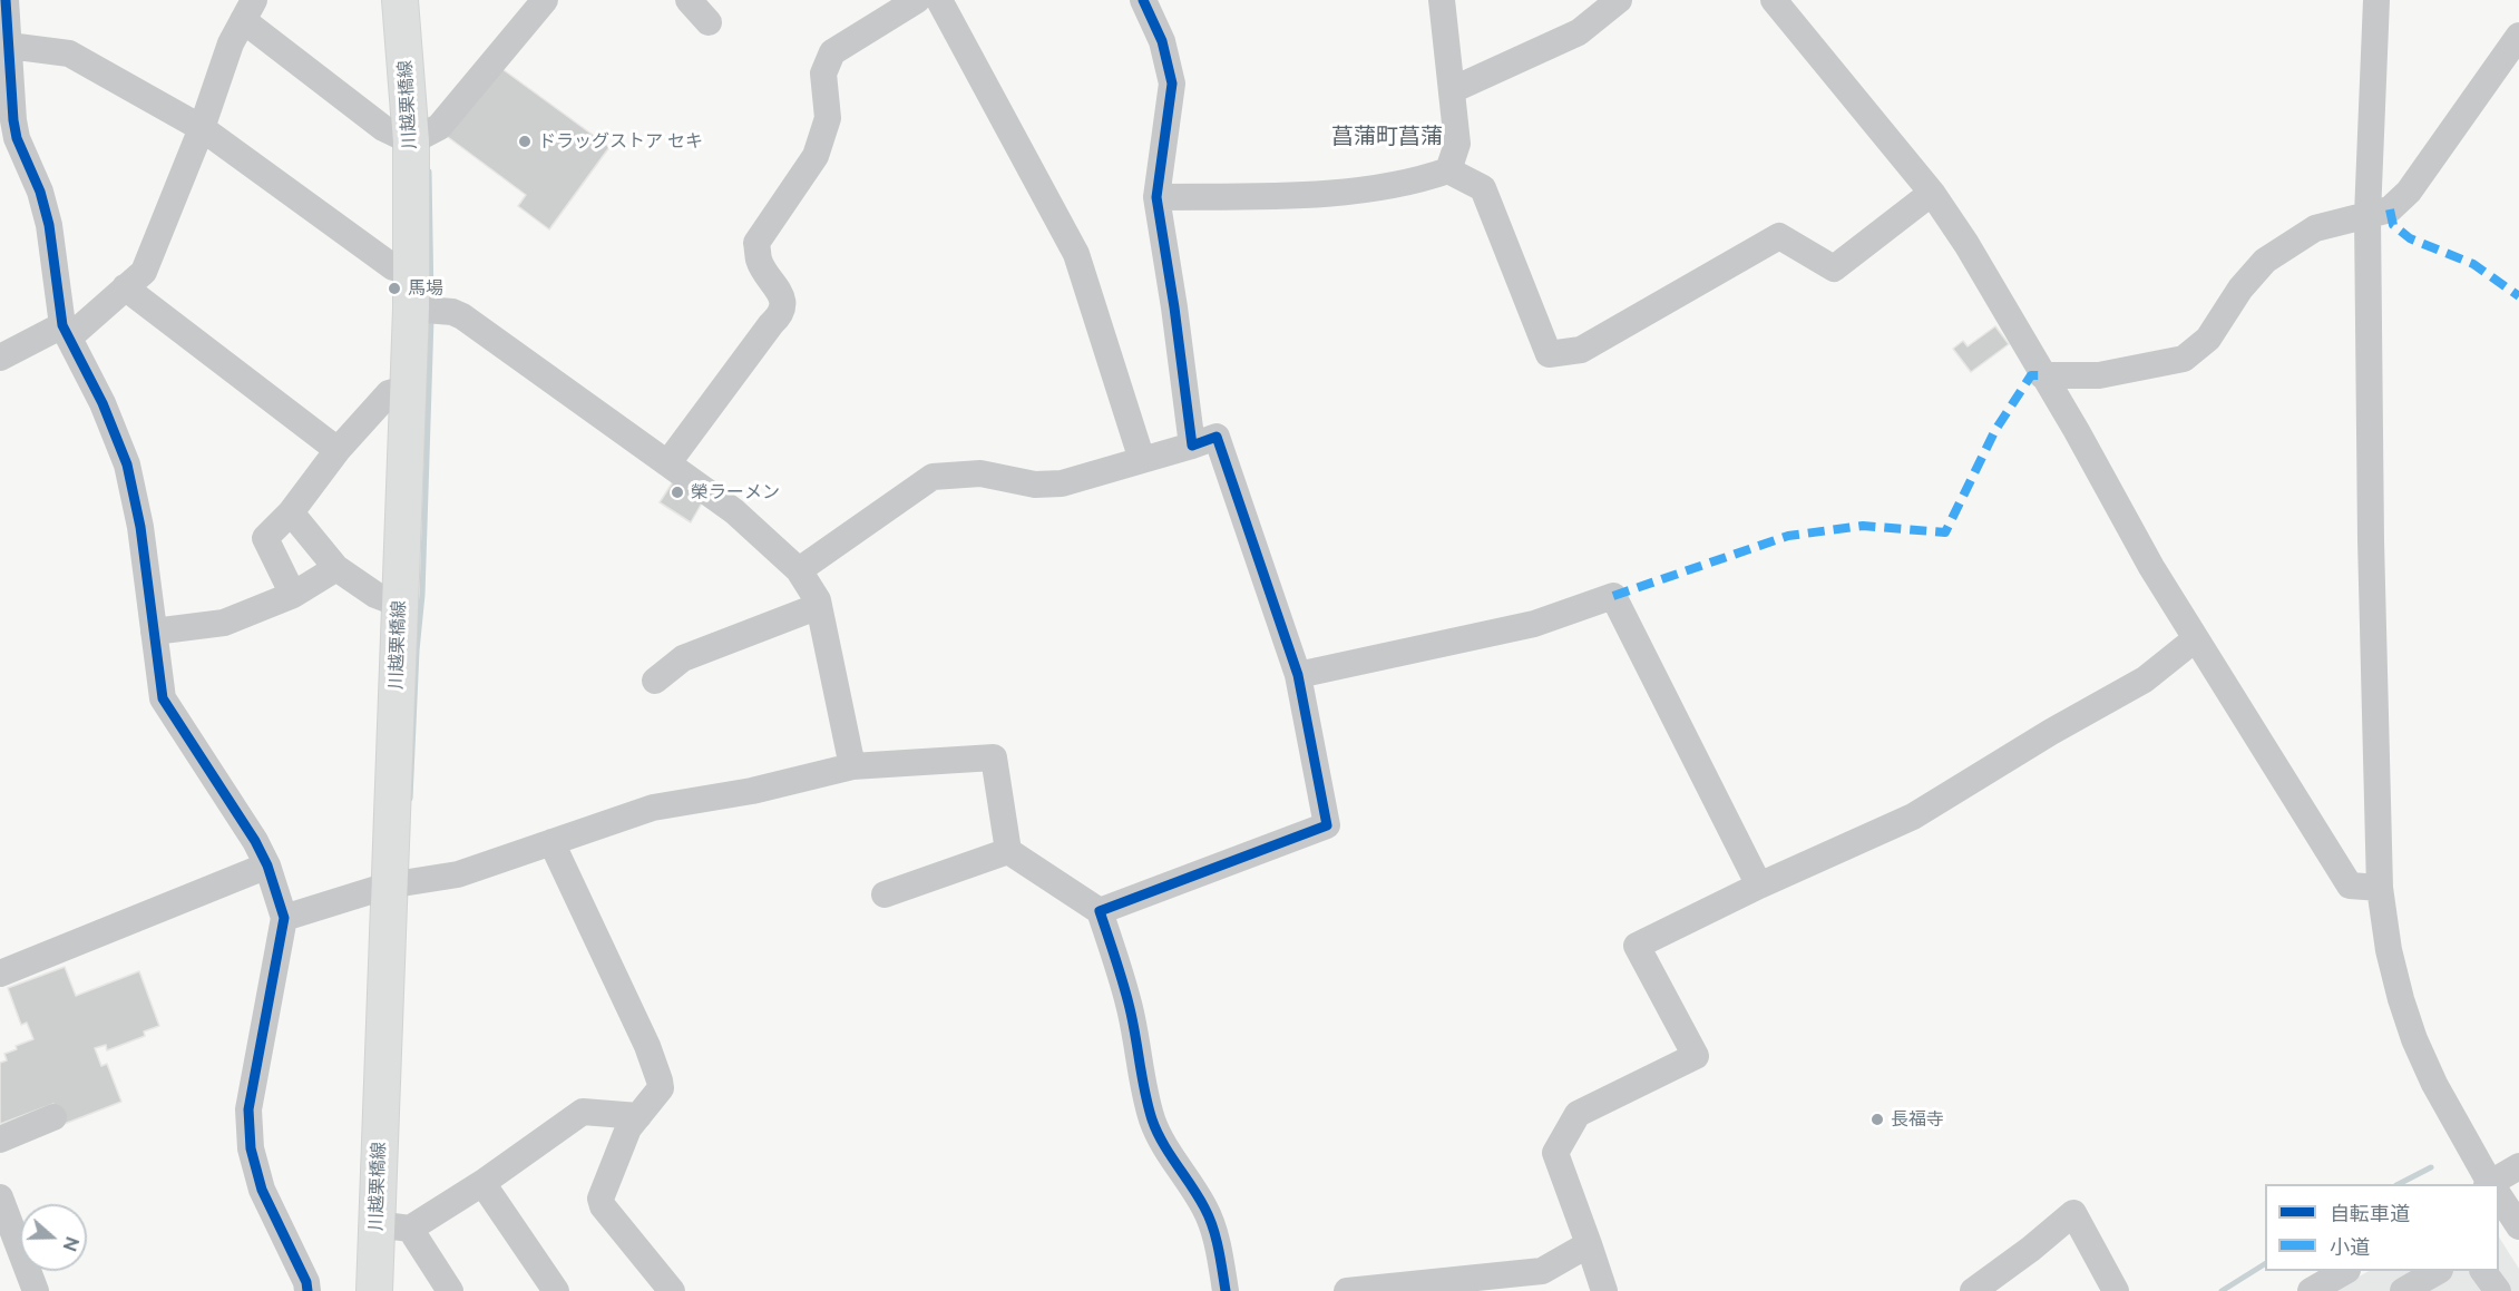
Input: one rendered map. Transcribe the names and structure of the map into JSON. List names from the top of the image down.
{
  "streets": {
    "main road": ["川越栗橋線"]
  },
  "districts": ["菖蒲町菖蒲"],
  "places": [
    "ドラッグストア セキ",
    "馬場",
    "榮ラーメン",
    "長福寺"
  ],
  "legend": ["自転車道", "小道"],
  "north": "right"
}
